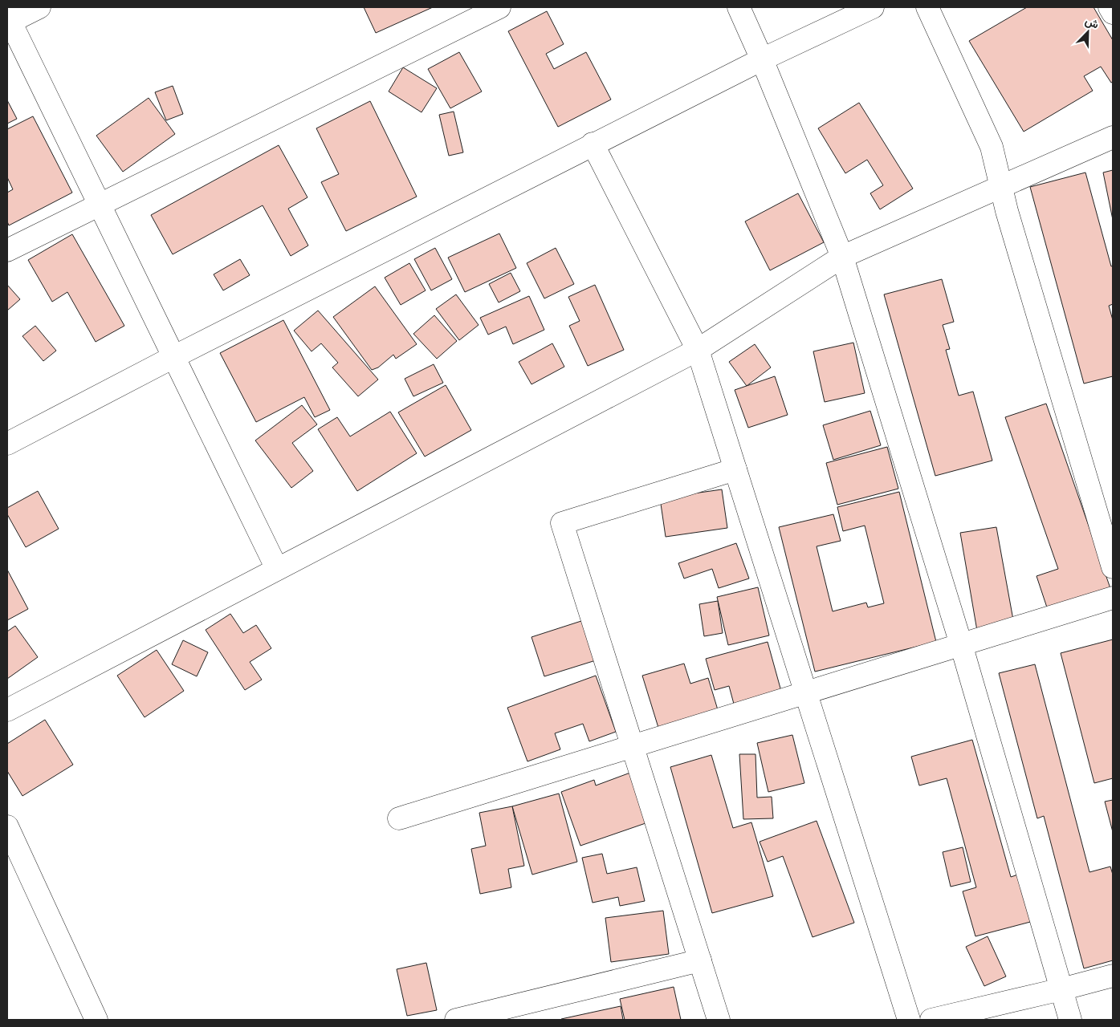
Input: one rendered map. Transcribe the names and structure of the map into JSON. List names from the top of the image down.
{
  "north": "top right"
}
